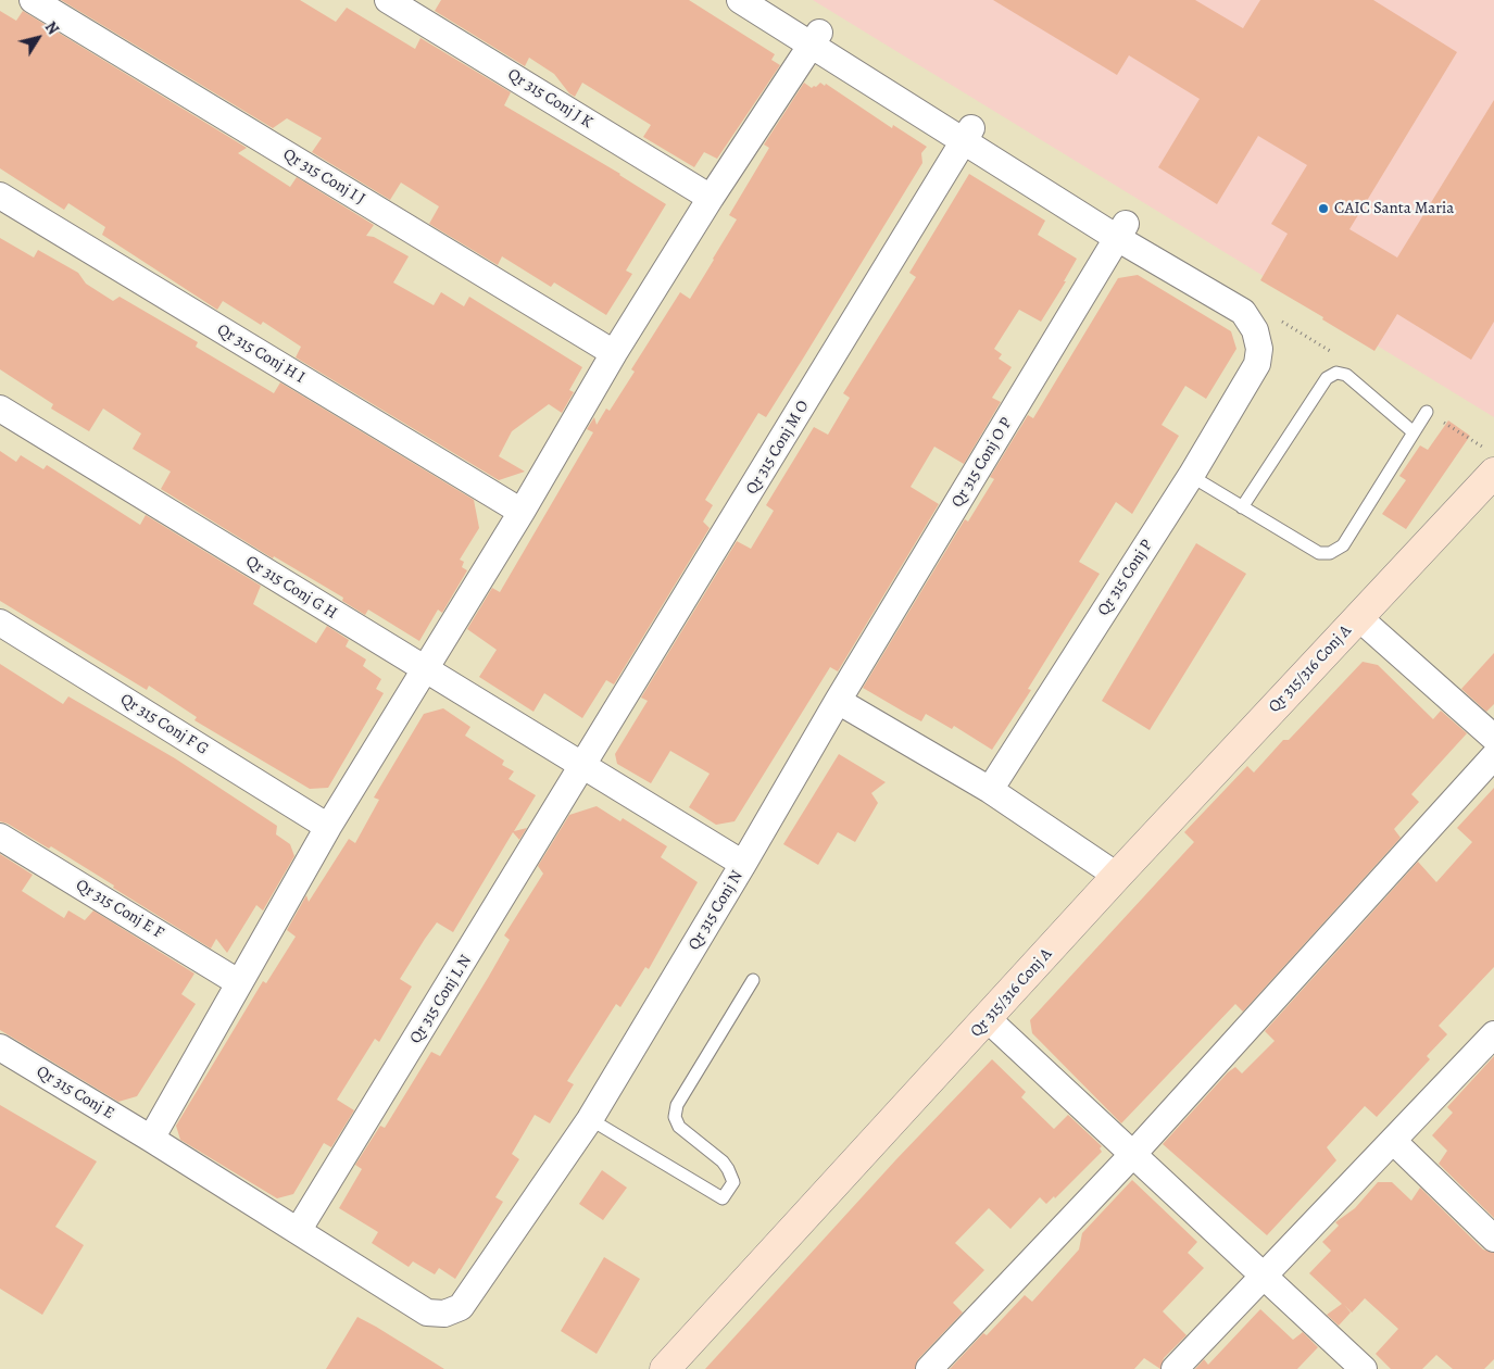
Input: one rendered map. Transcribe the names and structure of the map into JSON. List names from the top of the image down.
{
  "streets": {
    "street": [
      "Qr 315 Conj J K",
      "Qr 315 Conj I J",
      "Qr 315 Conj H I",
      "Qr 315 Conj M O",
      "Qr 315 Conj O P",
      "Qr 315 Conj P",
      "Qr 315 Conj G H",
      "Qr 315/316 Conj A",
      "Qr 315 Conj F G",
      "Qr 315 Conj E F",
      "Qr 315 Conj N",
      "Qr 315 Conj L N",
      "Qr 315 Conj E"
    ]
  },
  "crossings": [
    ["Qr 315 Conj M O", "Qr 315 Conj G H"],
    ["Qr 315 Conj M O", "Qr 315 Conj L N"],
    ["Qr 315 Conj O P", "Qr 315 Conj P"],
    ["Qr 315 Conj O P", "Qr 315 Conj N"],
    ["Qr 315 Conj G H", "Qr 315 Conj N"],
    ["Qr 315 Conj G H", "Qr 315 Conj L N"],
    ["Qr 315 Conj N", "Qr 315 Conj L N"],
    ["Qr 315 Conj N", "Qr 315 Conj E"],
    ["Qr 315 Conj L N", "Qr 315 Conj E"]
  ],
  "places": ["CAIC Santa Maria"],
  "north": "top right"
}
